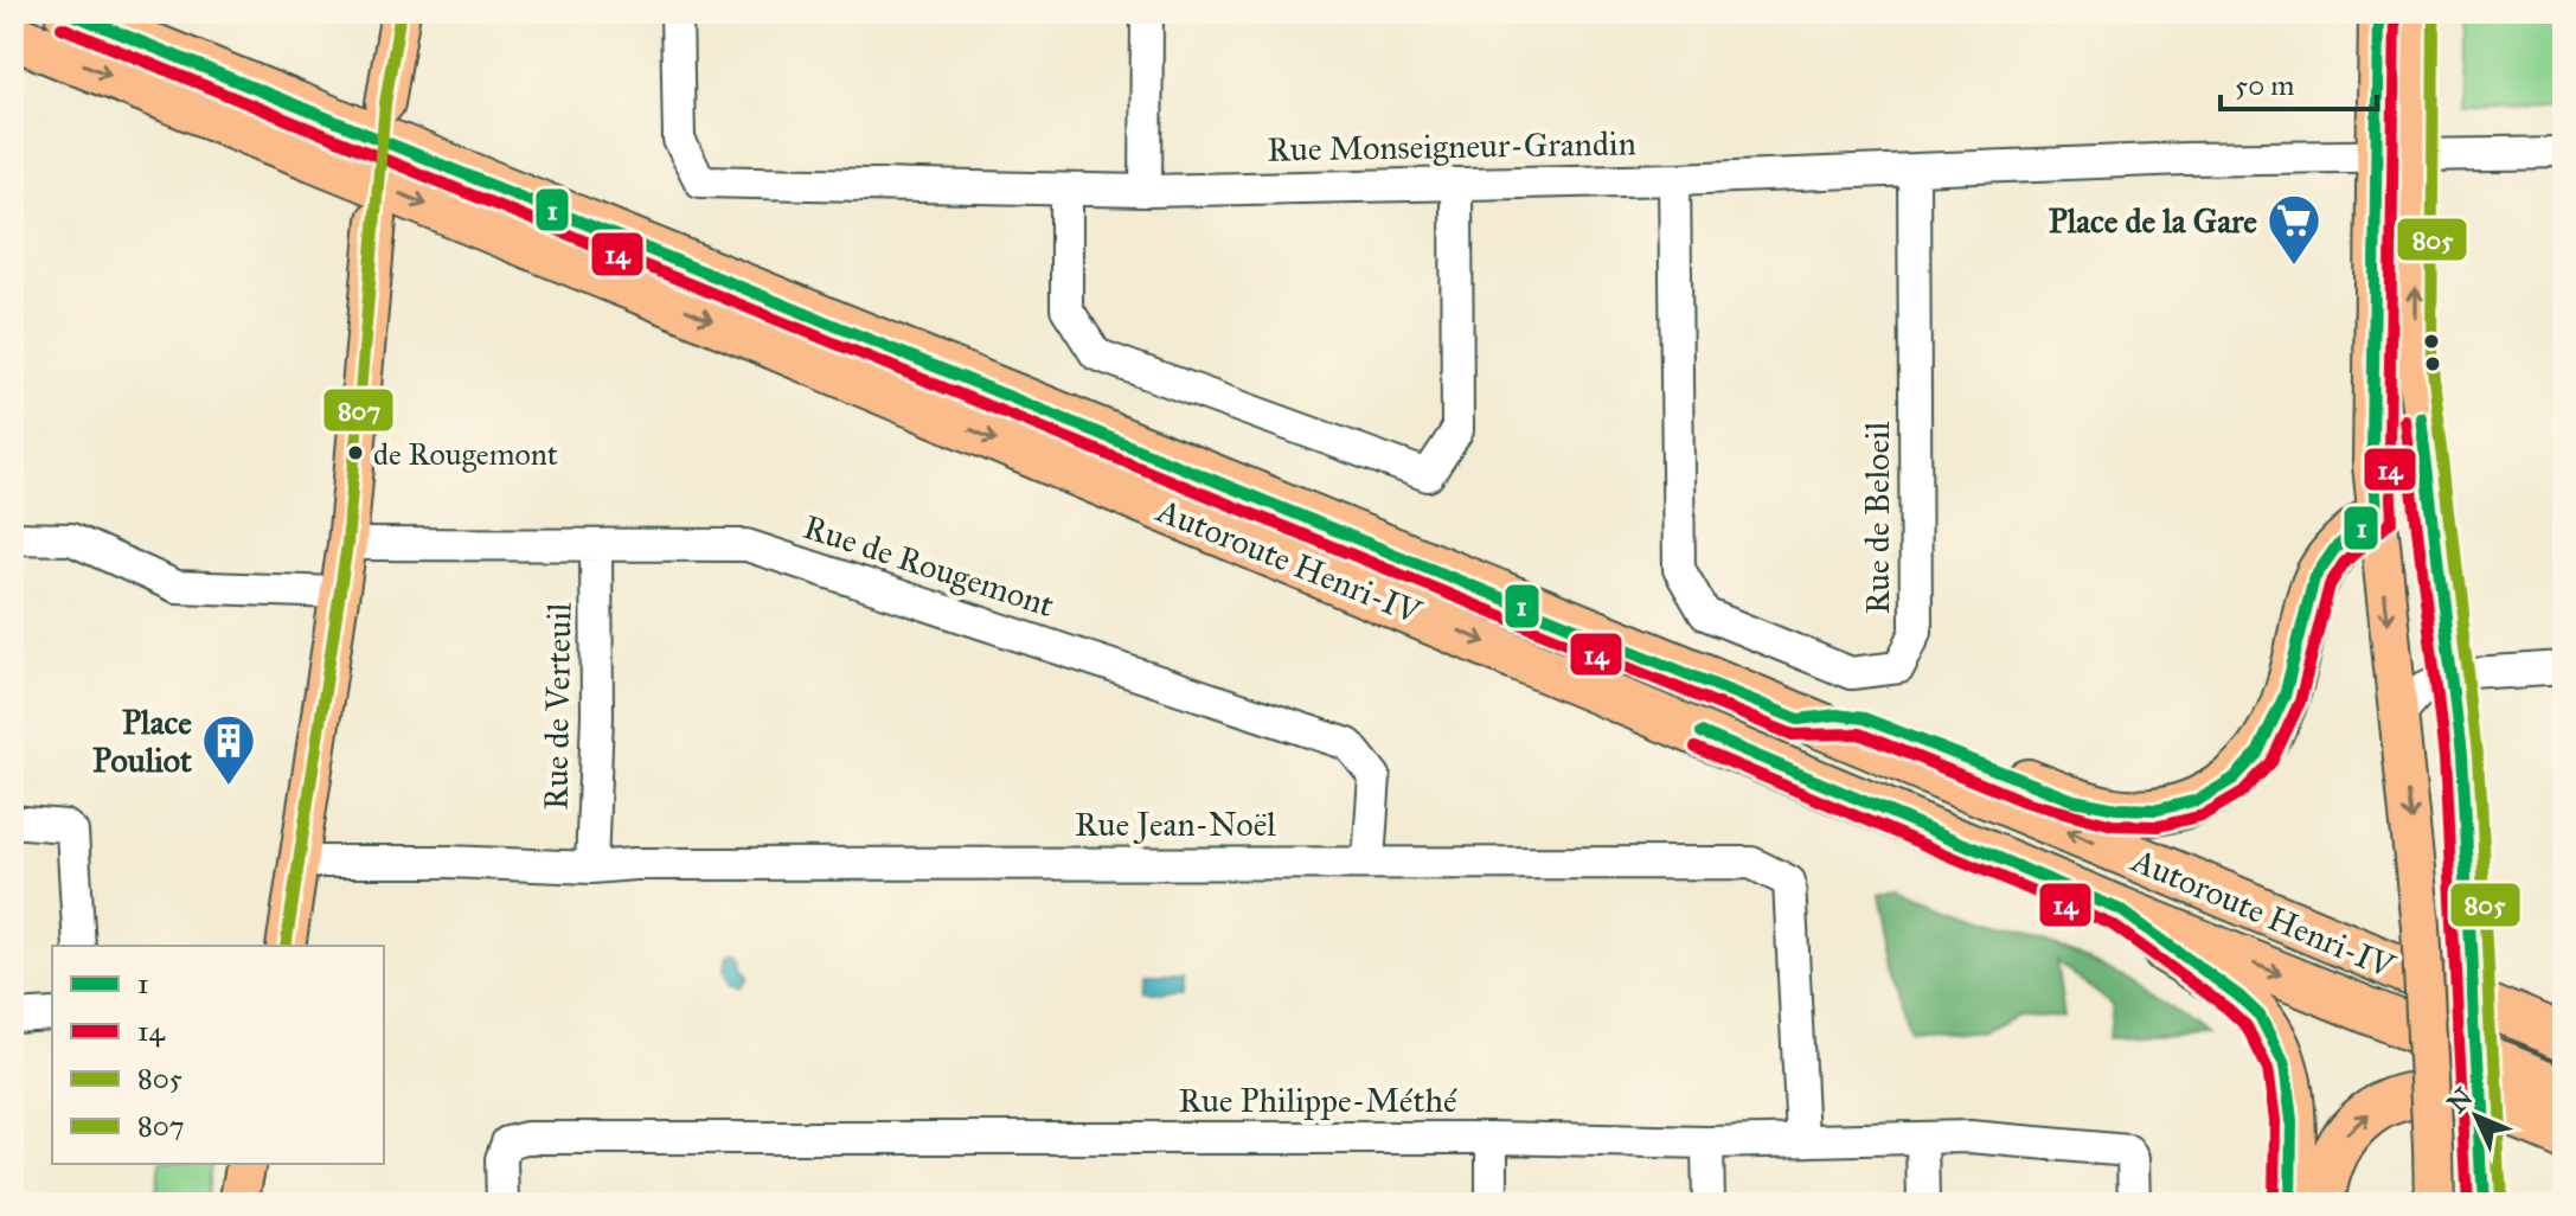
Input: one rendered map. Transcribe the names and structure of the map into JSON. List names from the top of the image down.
{
  "streets": {
    "highway": ["Autoroute Henri-IV"],
    "street": [
      "Rue Monseigneur-Grandin",
      "Rue de Beloeil",
      "Rue de Rougemont",
      "Rue de Verteuil",
      "Rue Jean-Noël",
      "Rue Philippe-Méthé"
    ]
  },
  "crossings": [
    ["Rue Monseigneur-Grandin", "Rue de Beloeil"],
    ["Rue de Rougemont", "Rue de Verteuil"],
    ["Rue de Rougemont", "Rue Jean-Noël"],
    ["Rue de Verteuil", "Rue Jean-Noël"],
    ["Rue Jean-Noël", "Rue Philippe-Méthé"]
  ],
  "places": {
    "supermarket": ["Place de la Gare"],
    "other": ["de Rougemont"],
    "building": ["Place Pouliot"]
  },
  "lines": [
    "transit line 1",
    "transit line 14",
    "transit line 805",
    "transit line 807"
  ],
  "legend": [
    "1",
    "14",
    "805",
    "807"
  ],
  "scale_bar": "50 m",
  "north": "top left"
}
